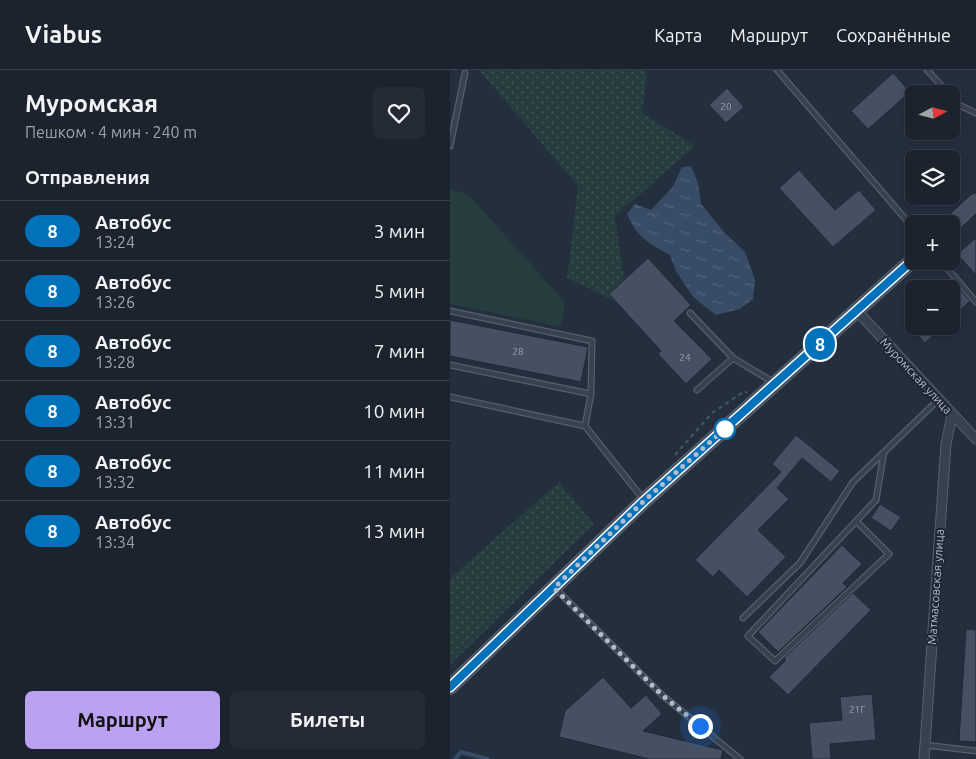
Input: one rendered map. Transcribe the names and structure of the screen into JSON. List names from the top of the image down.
{
  "streets": {
    "street": ["Муромская улица", "Матмасовская улица"]
  },
  "crossings": [
    ["Муромская улица", "Матмасовская улица"]
  ],
  "lines": ["bus line 8"],
  "house_numbers": [
    "20",
    "28",
    "24",
    "21Г"
  ],
  "north": "right",
  "page": {
    "header": "Viabus",
    "nav": ["Карта", "Маршрут", "Сохранённые"],
    "heading": [
      ["Муромская", "Пешком · 4 мин · 240 m"],
      "Отправления"
    ],
    "on_map": "8",
    "map_buttons": ["+", "−"],
    "list": [
      {
        "mark": "8",
        "name": "Автобус",
        "note": "13:24",
        "value": "3 мин"
      },
      {
        "mark": "8",
        "name": "Автобус",
        "note": "13:26",
        "value": "5 мин"
      },
      {
        "mark": "8",
        "name": "Автобус",
        "note": "13:28",
        "value": "7 мин"
      },
      {
        "mark": "8",
        "name": "Автобус",
        "note": "13:31",
        "value": "10 мин"
      },
      {
        "mark": "8",
        "name": "Автобус",
        "note": "13:32",
        "value": "11 мин"
      },
      {
        "mark": "8",
        "name": "Автобус",
        "note": "13:34",
        "value": "13 мин"
      }
    ],
    "buttons": ["Маршрут", "Билеты"]
  }
}
